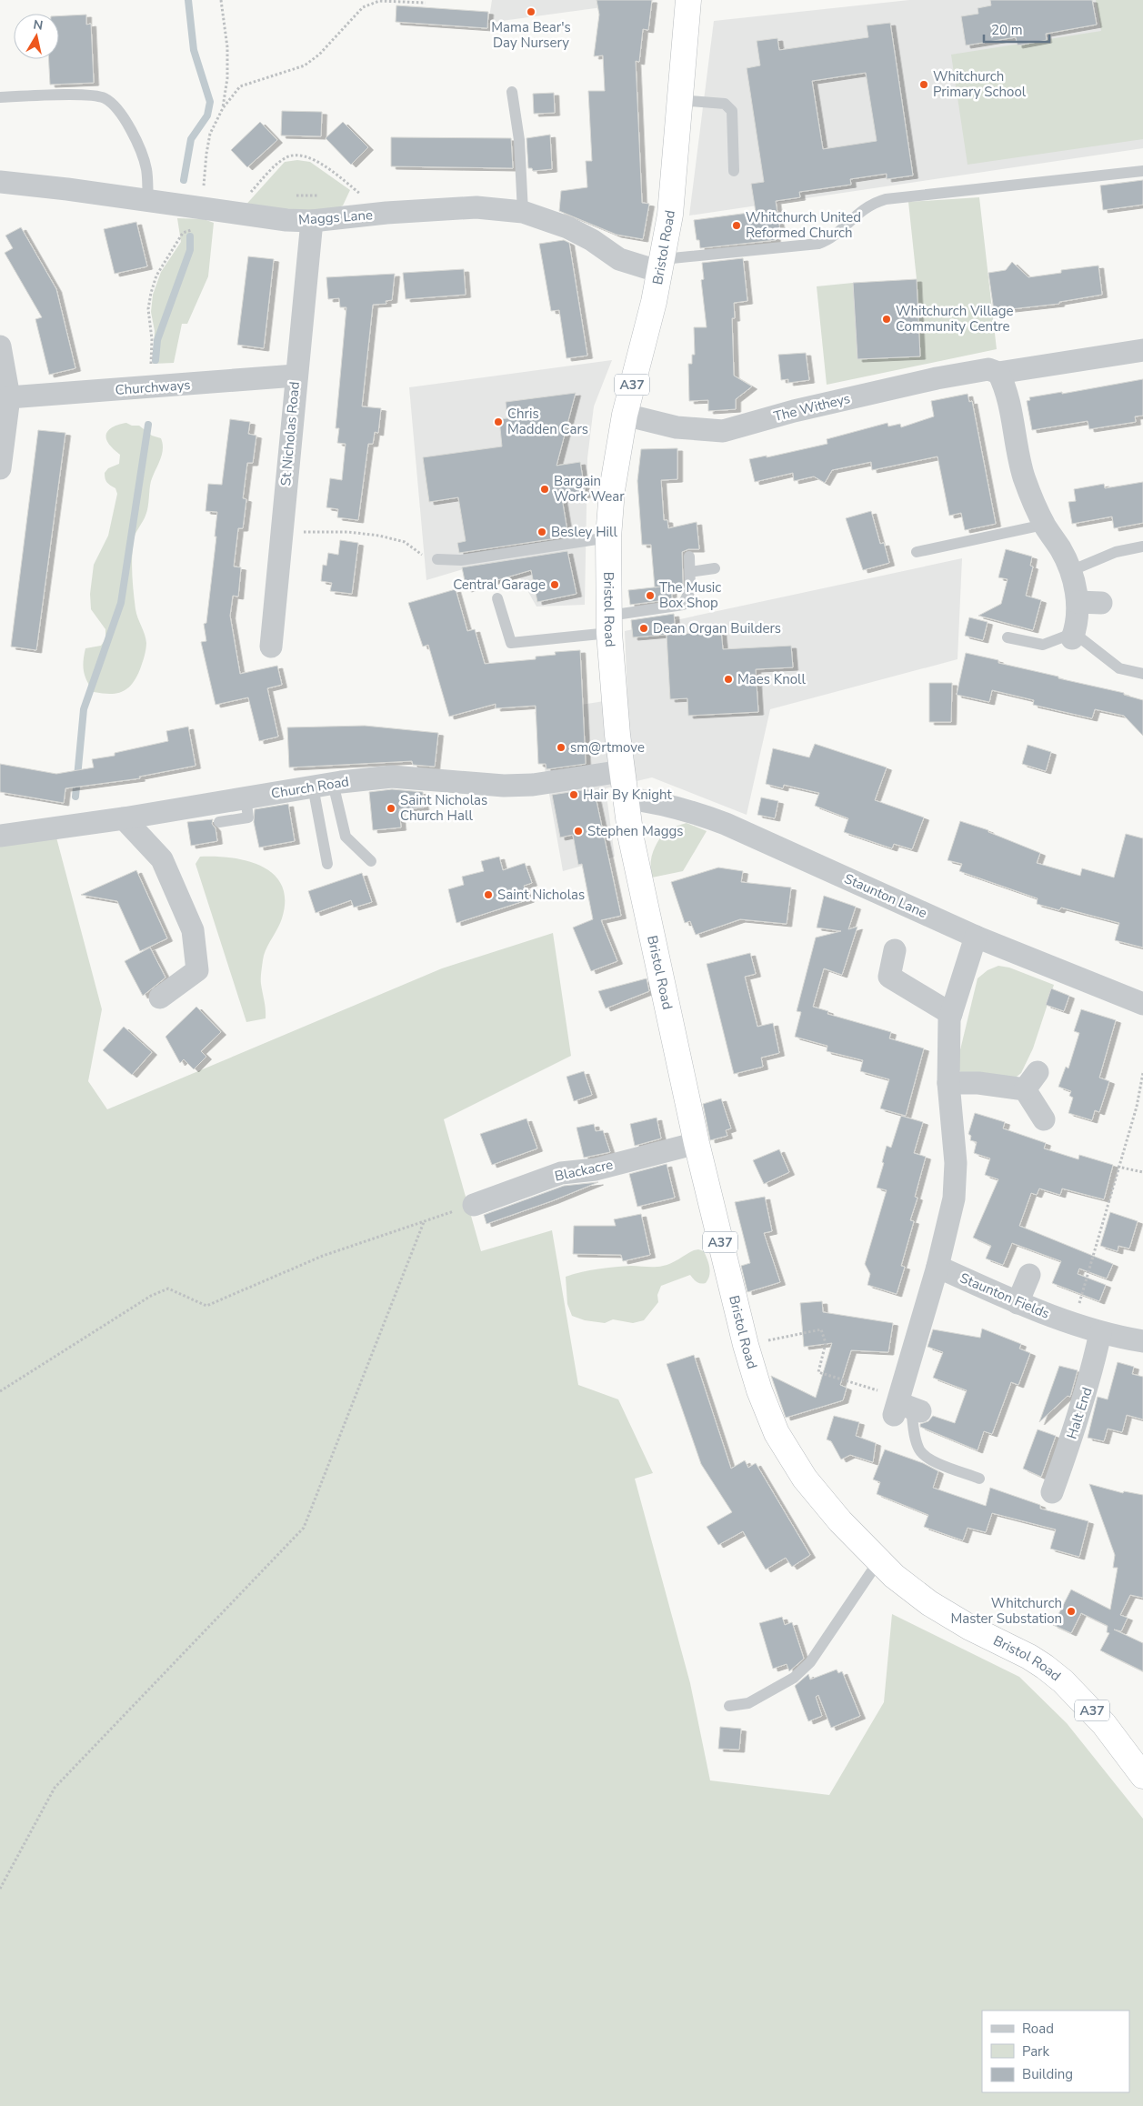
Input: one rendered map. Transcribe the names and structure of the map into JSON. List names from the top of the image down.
{
  "streets": {
    "highway": ["Bristol Road", "A37"],
    "street": [
      "Maggs Lane",
      "Churchways",
      "The Witheys",
      "St Nicholas Road",
      "Church Road",
      "Staunton Lane",
      "Blackacre",
      "Staunton Fields",
      "Halt End"
    ]
  },
  "crossings": [
    ["Maggs Lane", "Bristol Road"],
    ["Maggs Lane", "St Nicholas Road"],
    ["Bristol Road", "The Witheys"],
    ["Bristol Road", "Church Road"],
    ["Bristol Road", "Staunton Lane"],
    ["Bristol Road", "Blackacre"],
    ["Churchways", "St Nicholas Road"],
    ["Staunton Fields", "Halt End"]
  ],
  "places": [
    "Mama Bear's Day Nursery",
    "Whitchurch Primary School",
    "Whitchurch United Reformed Church",
    "Whitchurch Village Community Centre",
    "Chris Madden Cars",
    "Bargain Work Wear",
    "Besley Hill",
    "Central Garage",
    "The Music Box Shop",
    "Dean Organ Builders",
    "Maes Knoll",
    "sm@rtmove",
    "Hair By Knight",
    "Saint Nicholas Church Hall",
    "Stephen Maggs",
    "Saint Nicholas",
    "Whitchurch Master Substation"
  ],
  "legend": ["Road", "Park", "Building"],
  "scale_bar": "20 m",
  "north": "top"
}
